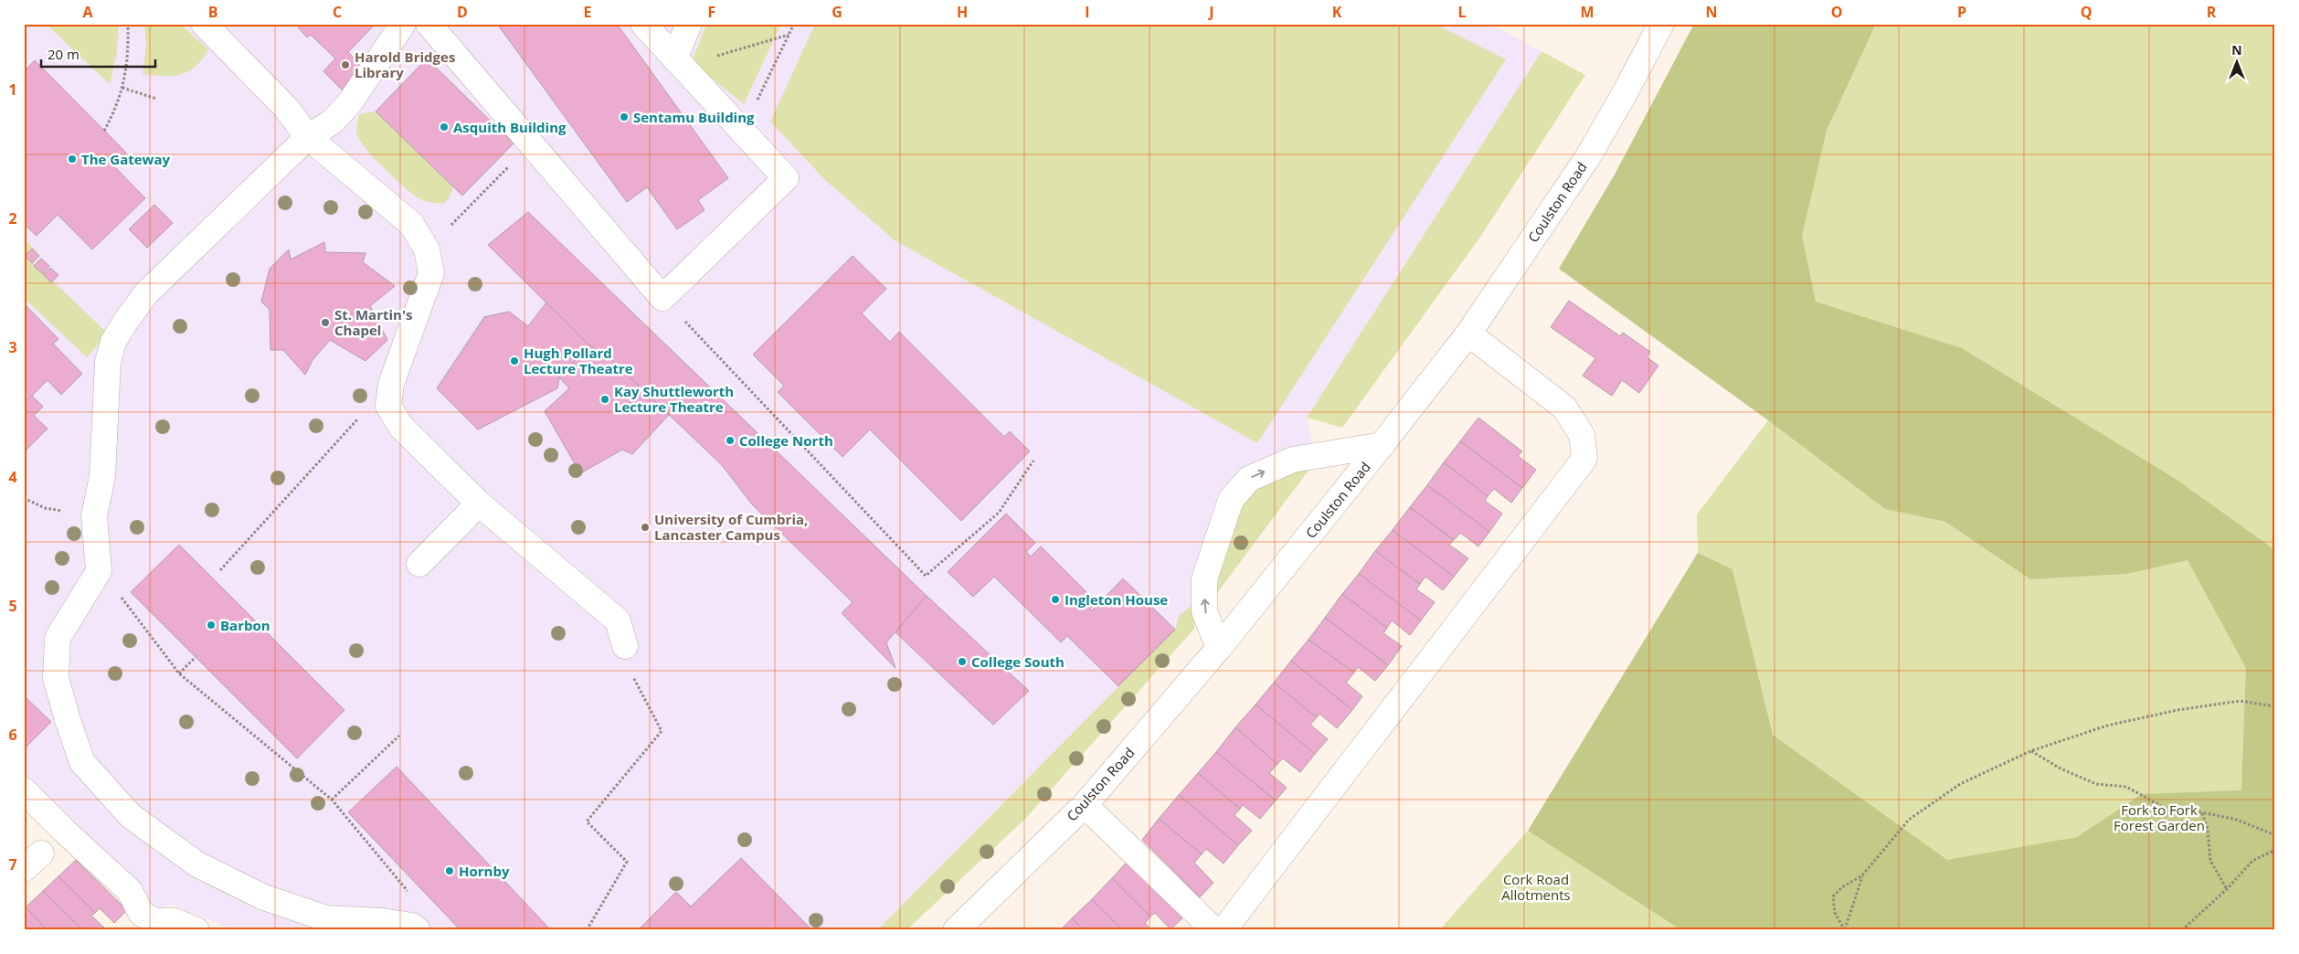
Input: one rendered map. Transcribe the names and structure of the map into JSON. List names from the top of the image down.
{
  "streets": {
    "street": ["Coulston Road"]
  },
  "parks": ["Fork to Fork Forest Garden", "Cork Road Allotments"],
  "places": [
    "Harold Bridges Library",
    "Sentamu Building",
    "Asquith Building",
    "The Gateway",
    "St. Martin's Chapel",
    "Hugh Pollard Lecture Theatre",
    "Kay Shuttleworth Lecture Theatre",
    "College North",
    "University of Cumbria, Lancaster Campus",
    "Ingleton House",
    "Barbon",
    "College South",
    "Hornby"
  ],
  "scale_bar": "20 m",
  "north": "top",
  "grid": {
    "columns": [
      "A",
      "B",
      "C",
      "D",
      "E",
      "F",
      "G",
      "H",
      "I",
      "J",
      "K",
      "L",
      "M",
      "N",
      "O",
      "P",
      "Q",
      "R"
    ],
    "rows": [
      "1",
      "2",
      "3",
      "4",
      "5",
      "6",
      "7"
    ]
  }
}
